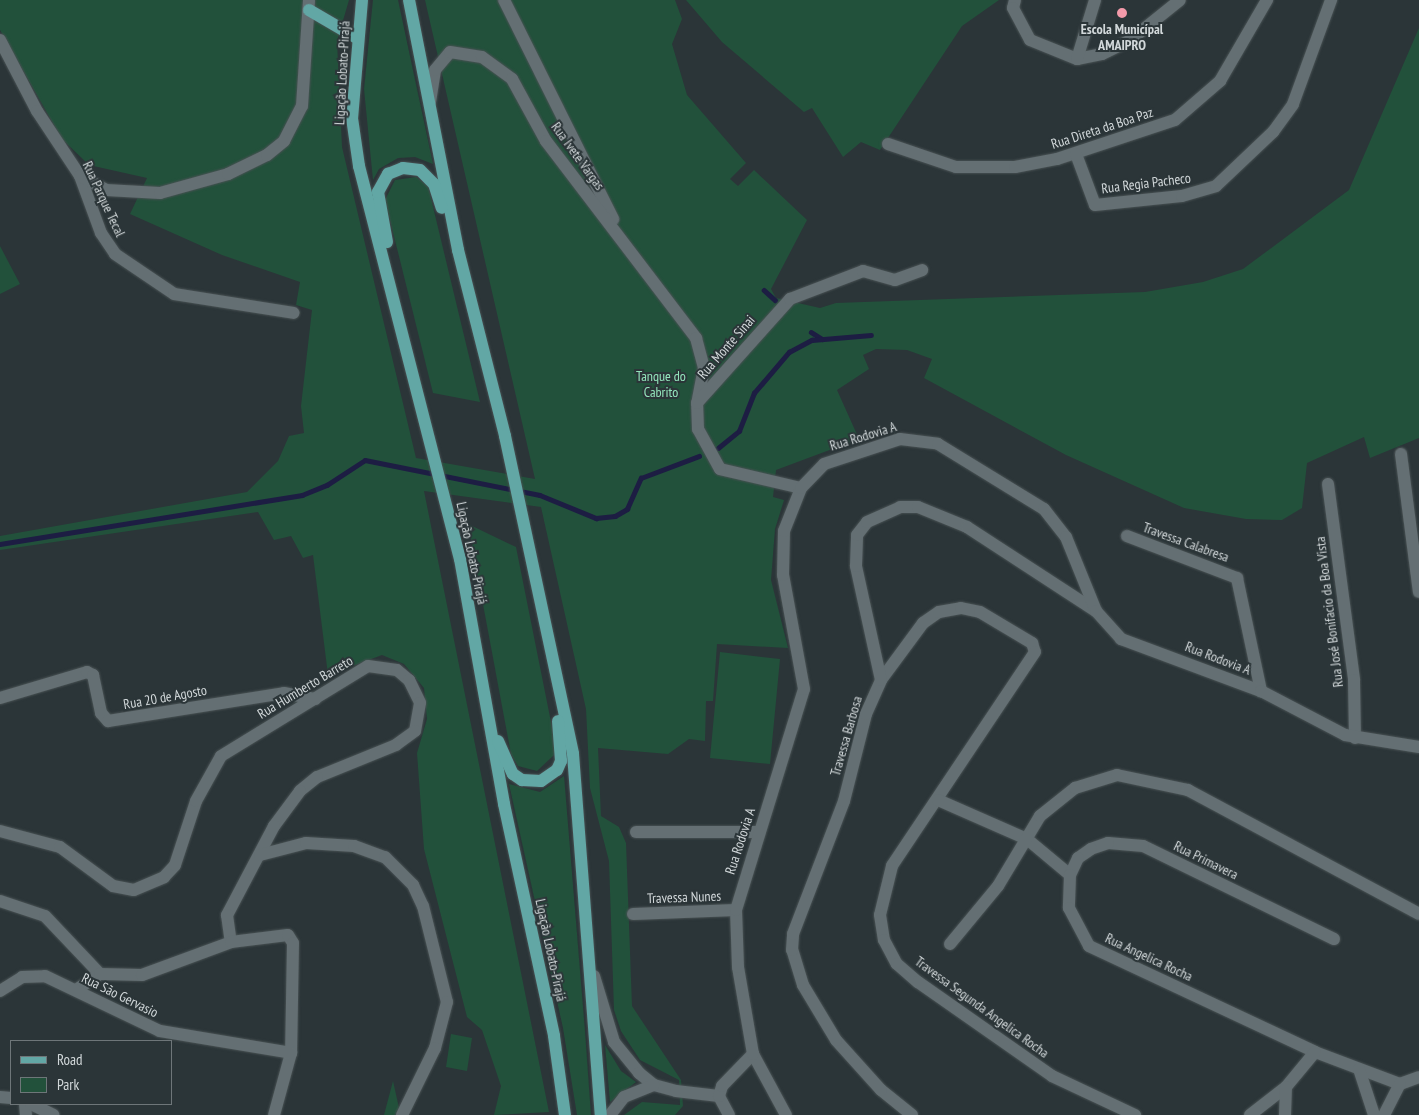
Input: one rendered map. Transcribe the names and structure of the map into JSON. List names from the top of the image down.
{
  "streets": {
    "main road": ["Ligação Lobato-Pirajá"],
    "street": [
      "Rua Direta da Boa Paz",
      "Rua Ivete Vargas",
      "Rua Regia Pacheco",
      "Rua Parque Tecal",
      "Rua Monte Sinai",
      "Rua Rodovia A",
      "Travessa Calabresa",
      "Rua José Bonifacio da Boa Vista",
      "Rua Humberto Barreto",
      "Rua 20 de Agosto",
      "Travessa Barbosa",
      "Rua Primavera",
      "Travessa Nunes",
      "Rua Angelica Rocha",
      "Rua São Gervasio",
      "Travessa Segunda Angelica Rocha"
    ]
  },
  "crossings": [
    ["Rua Direta da Boa Paz", "Rua Regia Pacheco"],
    ["Rua Ivete Vargas", "Rua Monte Sinai"],
    ["Rua Rodovia A", "Travessa Calabresa"],
    ["Rua Rodovia A", "Rua José Bonifacio da Boa Vista"],
    ["Rua Rodovia A", "Travessa Nunes"],
    ["Rua Humberto Barreto", "Rua 20 de Agosto"],
    ["Travessa Barbosa", "Travessa Segunda Angelica Rocha"],
    ["Rua Primavera", "Rua Angelica Rocha"]
  ],
  "parks": ["Tanque do Cabrito"],
  "places": ["Escola Municípal AMAIPRO"],
  "legend": ["Road", "Park"]
}
